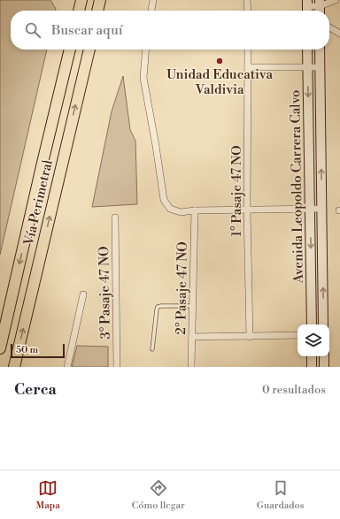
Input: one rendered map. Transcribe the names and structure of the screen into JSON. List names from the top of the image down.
{
  "streets": {
    "highway": ["Vía Perimetral"],
    "main road": ["Avenida Leopoldo Carrera Calvo"],
    "street": ["1° Pasaje 47 NO", "2° Pasaje 47 NO", "3° Pasaje 47 NO"]
  },
  "places": ["Unidad Educativa Valdivia"],
  "scale_bar": "50 m",
  "page": {
    "search": "Buscar aquí",
    "scale": "50 m",
    "heading": ["Cerca", "0 resultados"],
    "nav": ["Mapa", "Cómo llegar", "Guardados"]
  }
}
